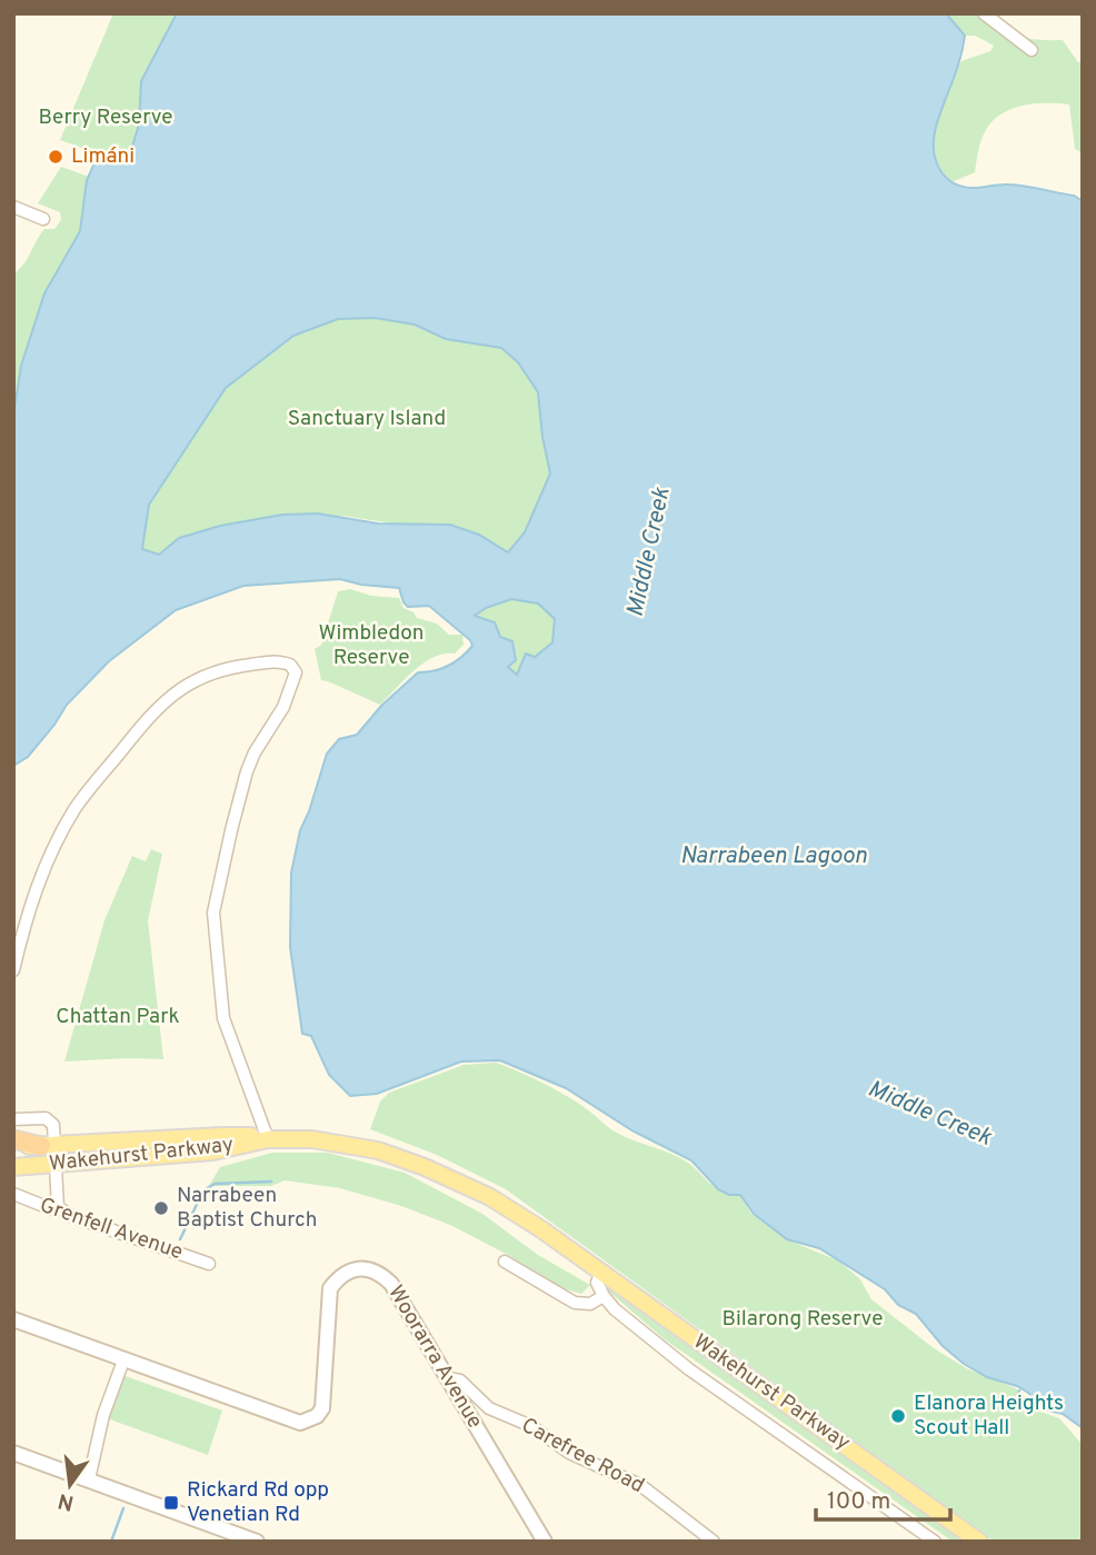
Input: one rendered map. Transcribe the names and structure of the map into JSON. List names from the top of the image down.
{
  "streets": {
    "main road": ["Wakehurst Parkway"],
    "street": ["Grenfell Avenue", "Woorarra Avenue", "Carefree Road"]
  },
  "crossings": [
    ["Woorarra Avenue", "Carefree Road"]
  ],
  "water": ["Middle Creek", "Narrabeen Lagoon"],
  "parks": [
    "Berry Reserve",
    "Sanctuary Island",
    "Wimbledon Reserve",
    "Chattan Park",
    "Bilarong Reserve"
  ],
  "places": {
    "other": ["Limáni", "Narrabeen Baptist Church", "Elanora Heights Scout Hall"],
    "transit": ["Rickard Rd opp Venetian Rd"]
  },
  "scale_bar": "100 m",
  "north": "bottom"
}
